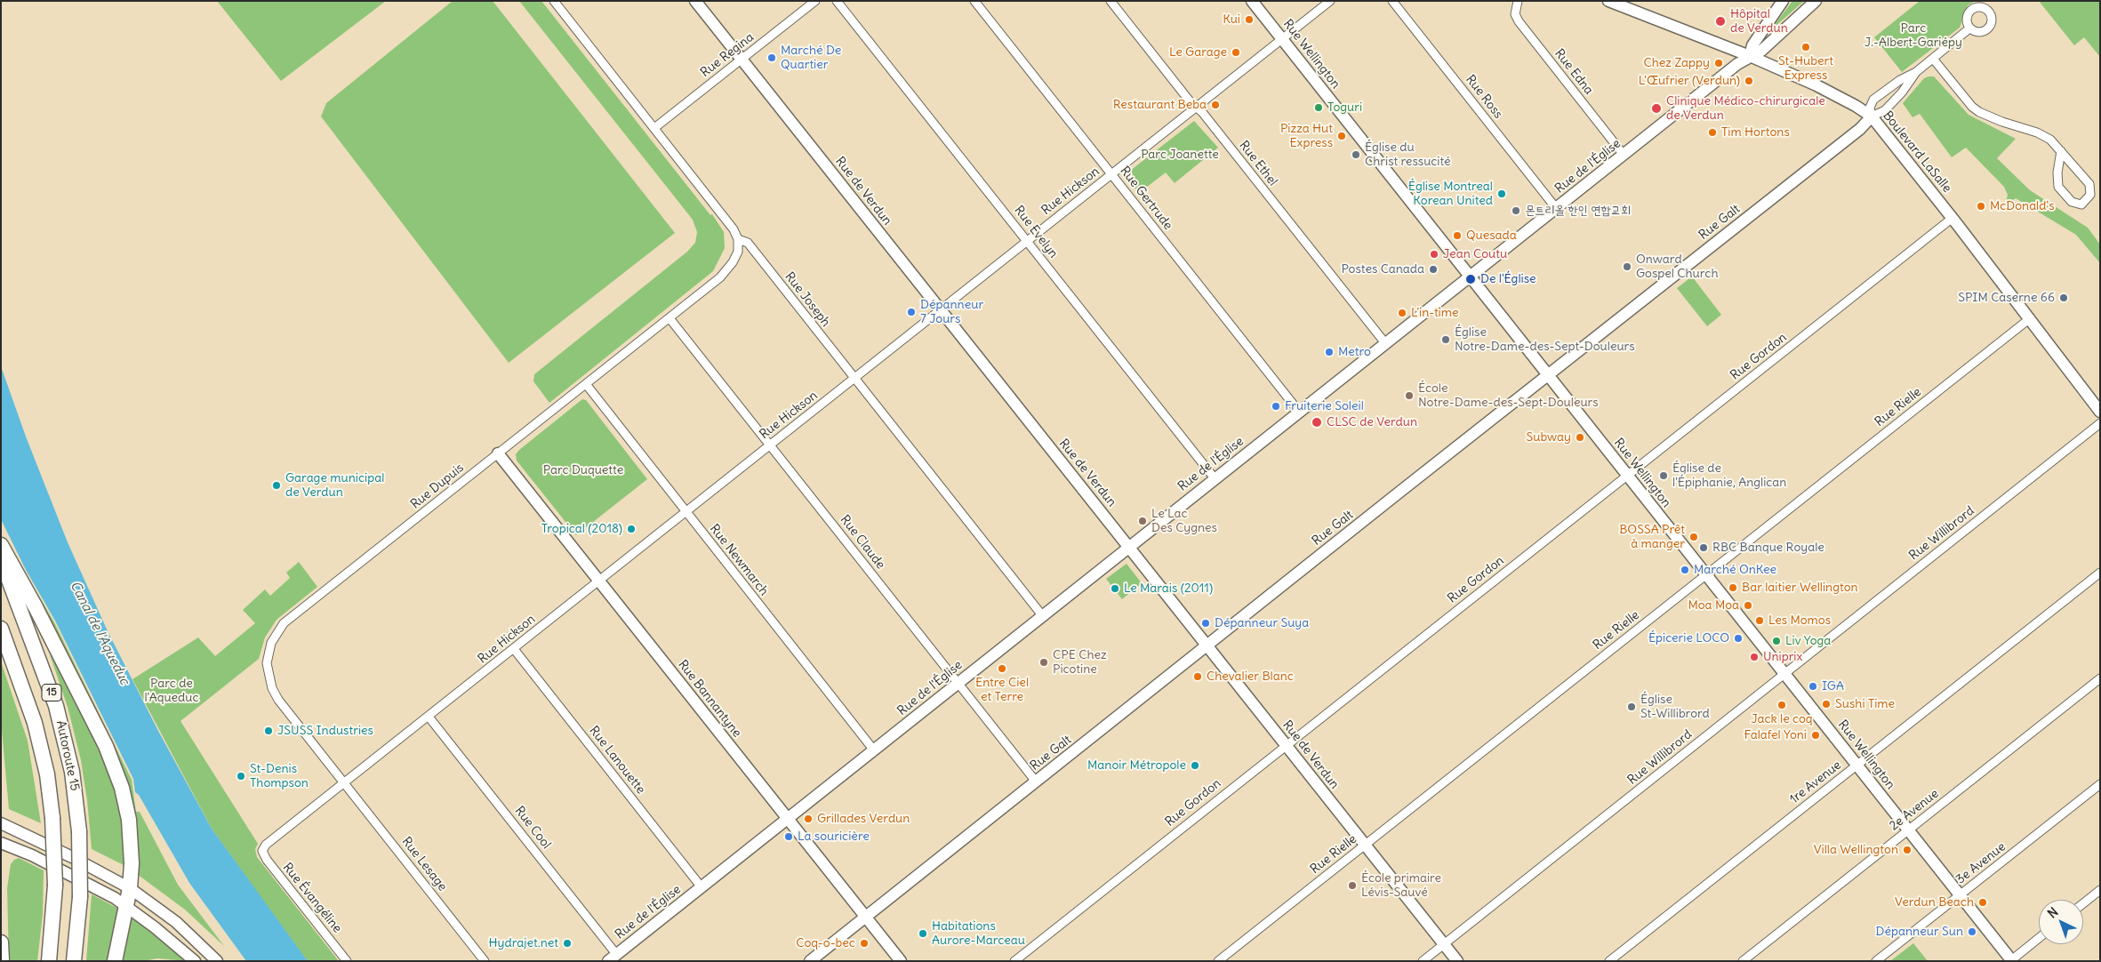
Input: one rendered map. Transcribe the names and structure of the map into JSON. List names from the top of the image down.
{
  "streets": {
    "highway": ["15", "Autoroute 15"],
    "main road": [
      "Rue Wellington",
      "Boulevard LaSalle",
      "Rue de l'Église",
      "Rue de Verdun",
      "Rue Galt",
      "Rue Bannantyne"
    ],
    "street": [
      "Rue Regina",
      "Rue Edna",
      "Rue Ross",
      "Rue Ethel",
      "Rue Hickson",
      "Rue Gertrude",
      "Rue Evelyn",
      "Rue Joseph",
      "Rue Gordon",
      "Rue Rielle",
      "Rue Dupuis",
      "Rue Willibrord",
      "Rue Claude",
      "Rue Newmarch",
      "Rue Lanouette",
      "1re Avenue",
      "2e Avenue",
      "Rue Cool",
      "3e Avenue",
      "Rue Lesage",
      "Rue Évangéline"
    ]
  },
  "crossings": [
    ["Rue Wellington", "Rue de l'Église"],
    ["Rue Wellington", "Rue Hickson"],
    ["Rue Wellington", "Rue Galt"],
    ["Rue Wellington", "Rue Gordon"],
    ["Rue Wellington", "Rue Rielle"],
    ["Rue Wellington", "Rue Willibrord"],
    ["Rue Wellington", "1re Avenue"],
    ["Rue Wellington", "2e Avenue"],
    ["Rue Wellington", "3e Avenue"],
    ["Rue Regina", "Rue de Verdun"],
    ["Rue Regina", "Rue Joseph"],
    ["Rue Edna", "Rue de l'Église"],
    ["Rue Ross", "Rue de l'Église"],
    ["Boulevard LaSalle", "Rue de l'Église"],
    ["Boulevard LaSalle", "Rue Galt"],
    ["Boulevard LaSalle", "Rue Gordon"],
    ["Boulevard LaSalle", "Rue Rielle"],
    ["Rue Ethel", "Rue de l'Église"],
    ["Rue Ethel", "Rue Hickson"],
    ["Rue de l'Église", "Rue de Verdun"],
    ["Rue de l'Église", "Rue Gertrude"],
    ["Rue de l'Église", "Rue Evelyn"],
    ["Rue de l'Église", "Rue Joseph"],
    ["Rue de l'Église", "Rue Claude"],
    ["Rue de l'Église", "Rue Newmarch"],
    ["Rue de l'Église", "Rue Bannantyne"],
    ["Rue de l'Église", "Rue Lanouette"],
    ["Rue de l'Église", "Rue Cool"],
    ["Rue de Verdun", "Rue Hickson"],
    ["Rue de Verdun", "Rue Galt"],
    ["Rue de Verdun", "Rue Gordon"],
    ["Rue de Verdun", "Rue Rielle"],
    ["Rue de Verdun", "Rue Willibrord"],
    ["Rue Hickson", "Rue Gertrude"],
    ["Rue Hickson", "Rue Evelyn"],
    ["Rue Hickson", "Rue Joseph"],
    ["Rue Hickson", "Rue Dupuis"],
    ["Rue Hickson", "Rue Claude"],
    ["Rue Hickson", "Rue Newmarch"],
    ["Rue Hickson", "Rue Bannantyne"],
    ["Rue Hickson", "Rue Lanouette"],
    ["Rue Hickson", "Rue Cool"],
    ["Rue Hickson", "Rue Lesage"],
    ["Rue Hickson", "Rue Évangéline"],
    ["Rue Galt", "Rue Claude"],
    ["Rue Galt", "Rue Bannantyne"],
    ["Rue Joseph", "Rue Dupuis"],
    ["Rue Dupuis", "Rue Claude"],
    ["Rue Dupuis", "Rue Newmarch"],
    ["Rue Dupuis", "Rue Bannantyne"],
    ["Rue Dupuis", "Rue Lesage"]
  ],
  "water": ["Canal de l'Aqueduc"],
  "parks": [
    "Parc J.-Albert-Gariépy",
    "Parc Joanette",
    "Parc Duquette",
    "Parc de l'Aqueduc"
  ],
  "places": [
    "Kui",
    "Hôpital de Verdun",
    "St-Hubert Express",
    "Le Garage",
    "Marché De Quartier",
    "Chez Zappy",
    "L'Œufrier (Verdun)",
    "Restaurant Beba",
    "Toguri",
    "Clinique Médico-chirurgicale de Verdun",
    "Tim Hortons",
    "Pizza Hut Express",
    "Église du Christ ressucité",
    "Église Montreal Korean United",
    "McDonald's",
    "몬트리올 한인 연합교회",
    "Quesada",
    "Jean Coutu",
    "Onward Gospel Church",
    "Postes Canada",
    "De l'Église",
    "SPIM Caserne 66",
    "Dépanneur 7 Jours",
    "L'in-time",
    "Église Notre-Dame-des-Sept-Douleurs",
    "Metro",
    "École Notre-Dame-des-Sept-Douleurs",
    "Fruiterie Soleil",
    "CLSC de Verdun",
    "Subway",
    "Église de l'Épiphanie, Anglican",
    "Garage municipal de Verdun",
    "Le Lac Des Cygnes",
    "Tropical (2018)",
    "BOSSA Prêt à manger",
    "RBC Banque Royale",
    "Marché OnKee",
    "Bar laitier Wellington",
    "Le Marais (2011)",
    "Moa Moa",
    "Les Momos",
    "Dépanneur Suya",
    "Épicerie LOCO",
    "Liv Yoga",
    "Uniprix",
    "CPE Chez Picotine",
    "Entre Ciel et Terre",
    "Chevalier Blanc",
    "IGA",
    "Sushi Time",
    "Jack le coq",
    "Église St-Willibrord",
    "JSUSS Industries",
    "Falafel Yoni",
    "Manoir Métropole",
    "St-Denis Thompson",
    "Grillades Verdun",
    "La souricière",
    "Villa Wellington",
    "École primaire Lévis-Sauvé",
    "Verdun Beach",
    "Dépanneur Sun",
    "Habitations Aurore-Marceau",
    "Hydrajet.net",
    "Coq-o-bec"
  ],
  "north": "top left"
}
